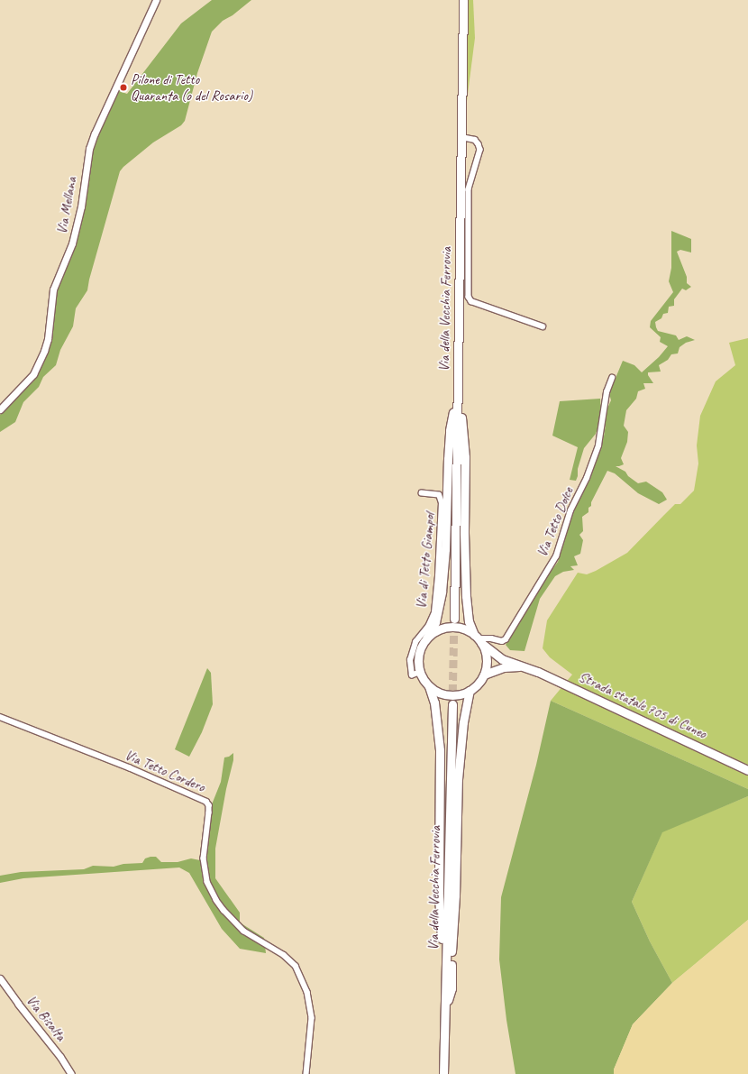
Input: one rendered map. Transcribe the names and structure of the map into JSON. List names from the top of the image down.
{
  "streets": {
    "main road": ["Via della Vecchia Ferrovia", "Strada statale 705 di Cuneo"],
    "street": [
      "Via Mellana",
      "Via Tetto Dolce",
      "Via di Tetto Giampol",
      "Via Tetto Cordero",
      "Via Bisalta"
    ]
  },
  "crossings": [
    ["Via Tetto Dolce", "Via di Tetto Giampol"],
    ["Via Tetto Dolce", "Strada statale 705 di Cuneo"],
    ["Via di Tetto Giampol", "Strada statale 705 di Cuneo"]
  ],
  "places": ["Pilone di Tetto Quaranta (o del Rosario)"]
}
